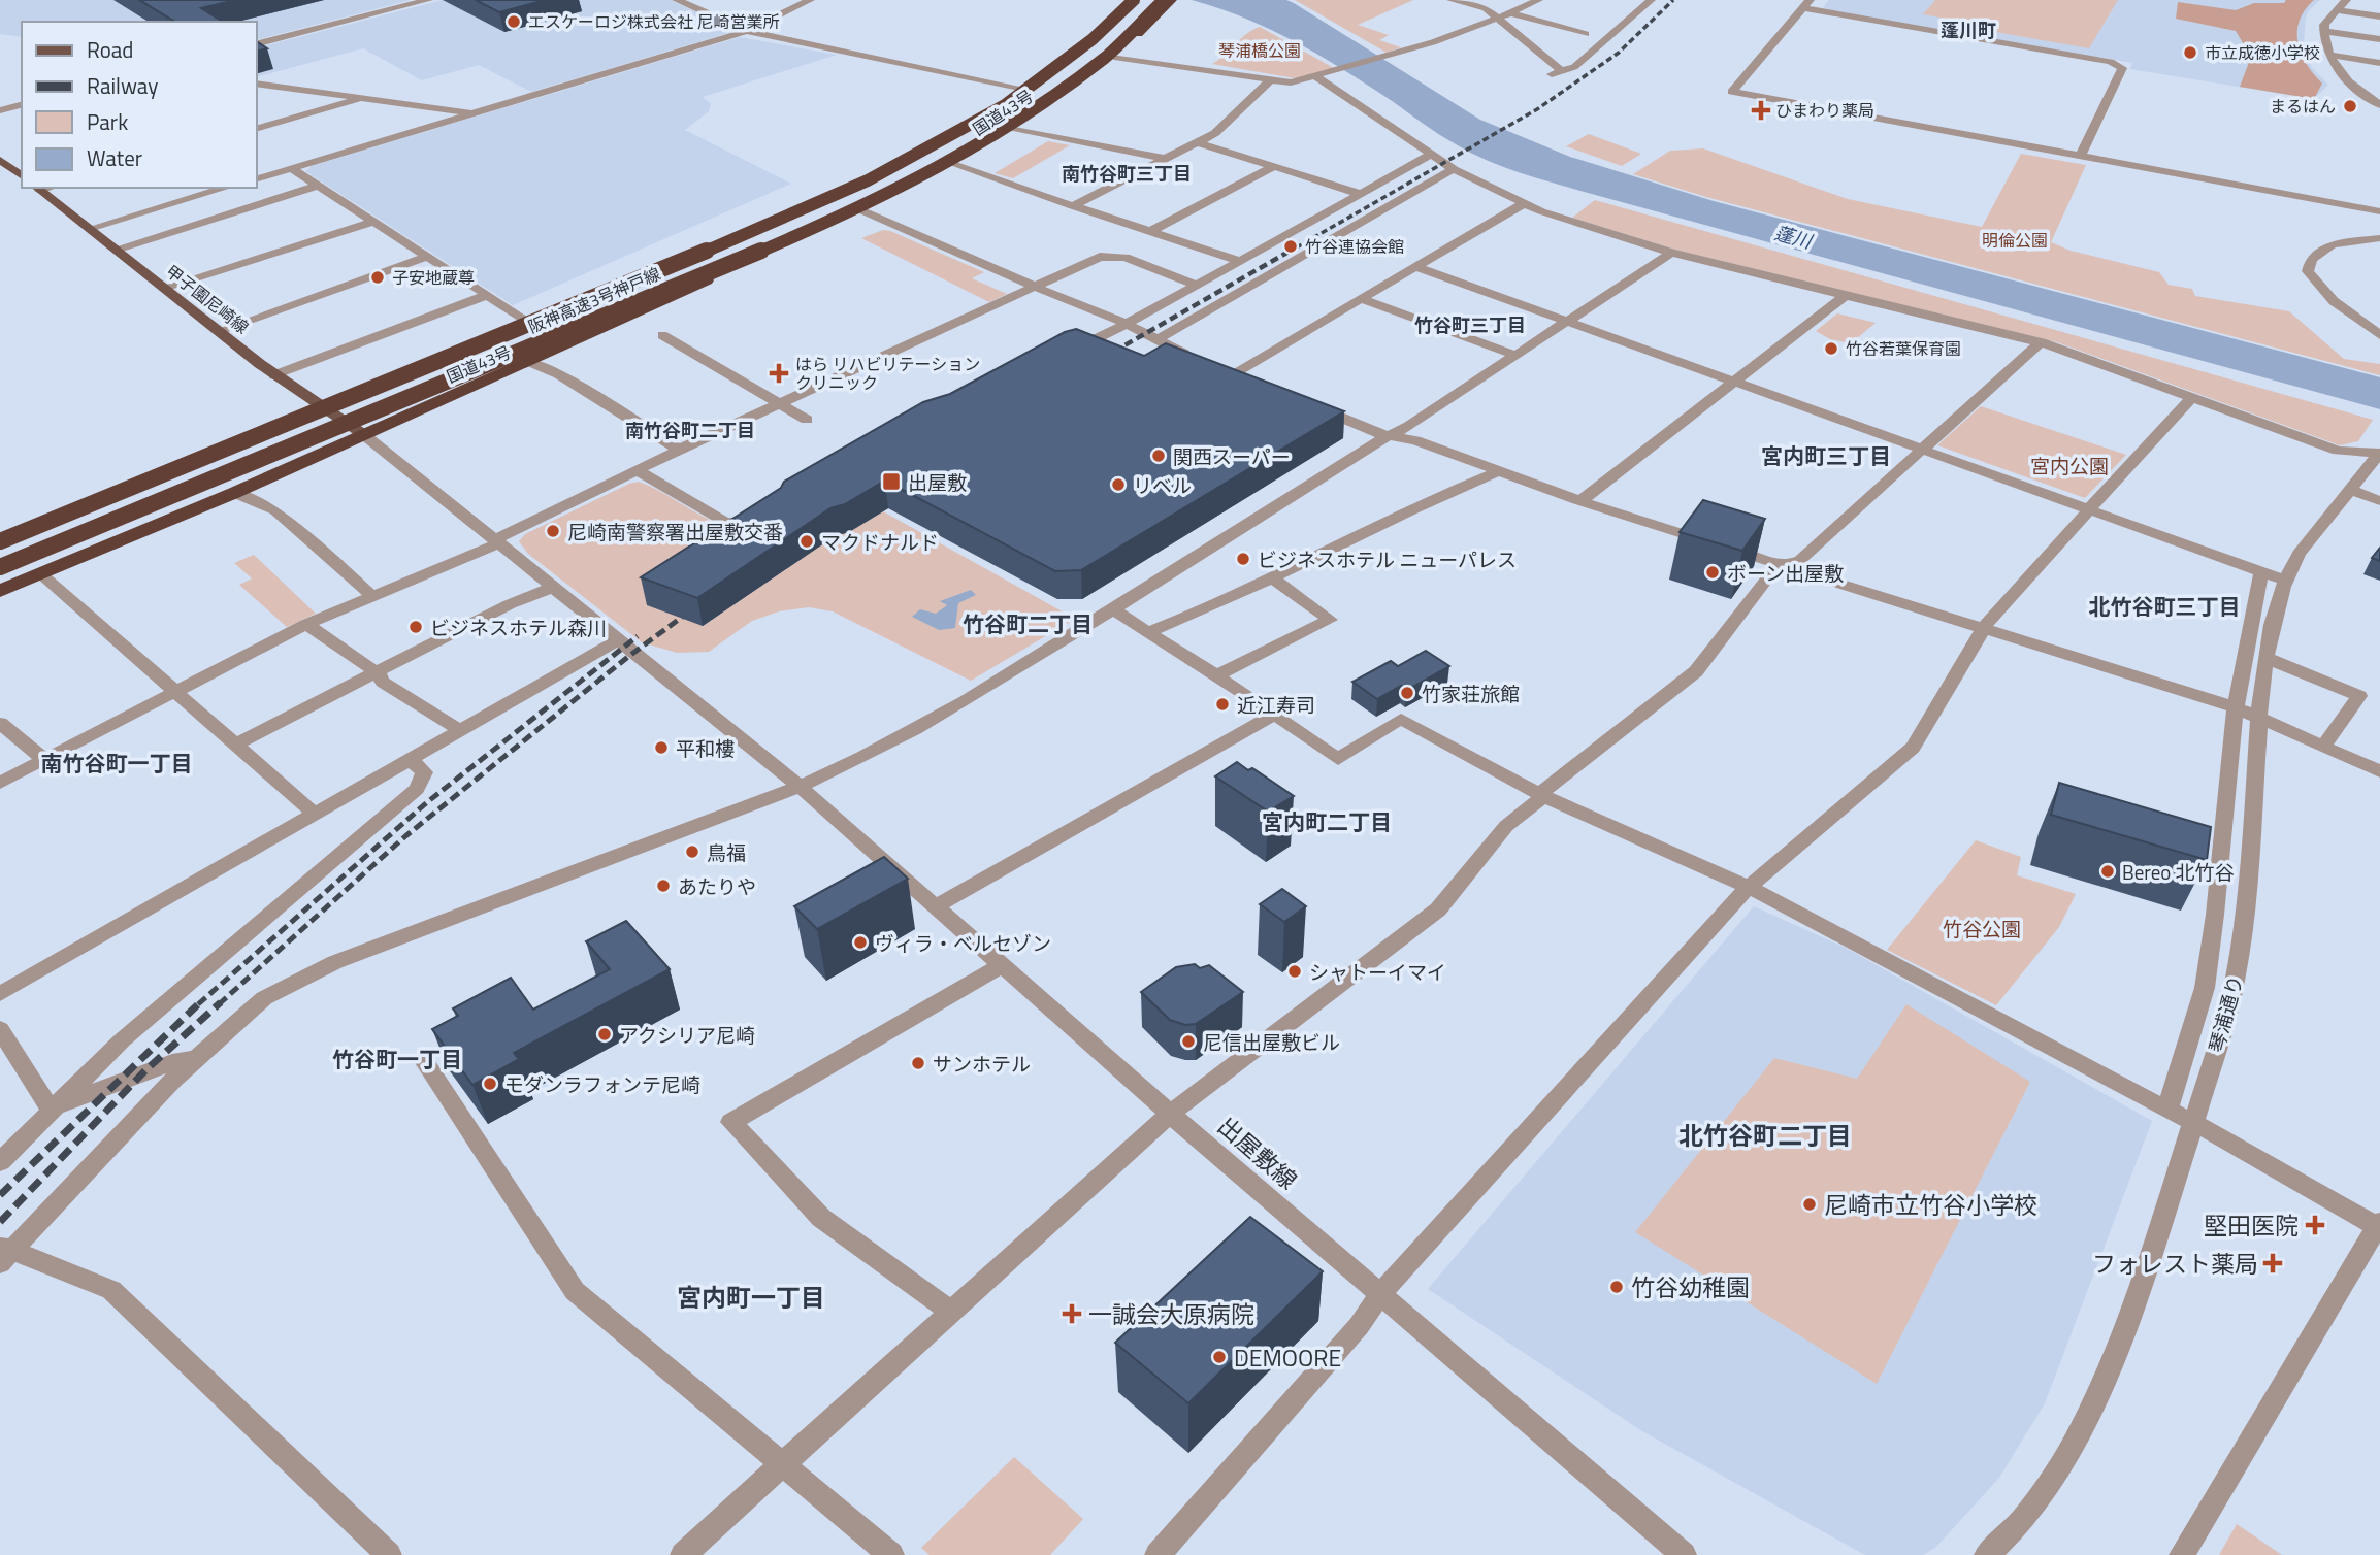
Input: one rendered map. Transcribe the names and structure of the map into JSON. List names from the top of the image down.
{
  "streets": {
    "highway": ["国道43号", "阪神高速3号神戸線"],
    "main road": ["甲子園尼崎線"],
    "street": ["琴浦通り", "出屋敷線"]
  },
  "crossings": [
    ["国道43号", "甲子園尼崎線"],
    ["国道43号", "阪神高速3号神戸線"],
    ["国道43号", "出屋敷線"],
    ["甲子園尼崎線", "出屋敷線"]
  ],
  "districts": [
    "蓬川町",
    "南竹谷町三丁目",
    "竹谷町三丁目",
    "南竹谷町二丁目",
    "宮内町三丁目",
    "北竹谷町三丁目",
    "竹谷町二丁目",
    "南竹谷町一丁目",
    "宮内町二丁目",
    "竹谷町一丁目",
    "北竹谷町二丁目",
    "宮内町一丁目"
  ],
  "water": ["蓬川"],
  "parks": [
    "琴浦橋公園",
    "明倫公園",
    "宮内公園",
    "竹谷公園"
  ],
  "places": {
    "other": [
      "エスケーロジ株式会社 尼崎営業所",
      "市立成徳小学校",
      "まるはん",
      "竹谷連協会館",
      "子安地蔵尊",
      "竹谷若葉保育園",
      "関西スーパー",
      "リベル",
      "尼崎南警察署出屋敷交番",
      "マクドナルド",
      "ビジネスホテル ニューパレス",
      "ボーン出屋敷",
      "ビジネスホテル森川",
      "竹家荘旅館",
      "近江寿司",
      "平和樓",
      "鳥福",
      "Bereo 北竹谷",
      "あたりや",
      "ヴィラ・ベルセゾン",
      "シャトーイマイ",
      "アクシリア尼崎",
      "尼信出屋敷ビル",
      "サンホテル",
      "モダンラフォンテ尼崎",
      "尼崎市立竹谷小学校",
      "竹谷幼稚園",
      "DEMOORE"
    ],
    "health": [
      "ひまわり薬局",
      "はら リハビリテーション クリニック",
      "堅田医院",
      "フォレスト薬局",
      "一誠会大原病院"
    ],
    "transit": ["出屋敷"]
  },
  "legend": [
    "Road",
    "Railway",
    "Park",
    "Water"
  ]
}
